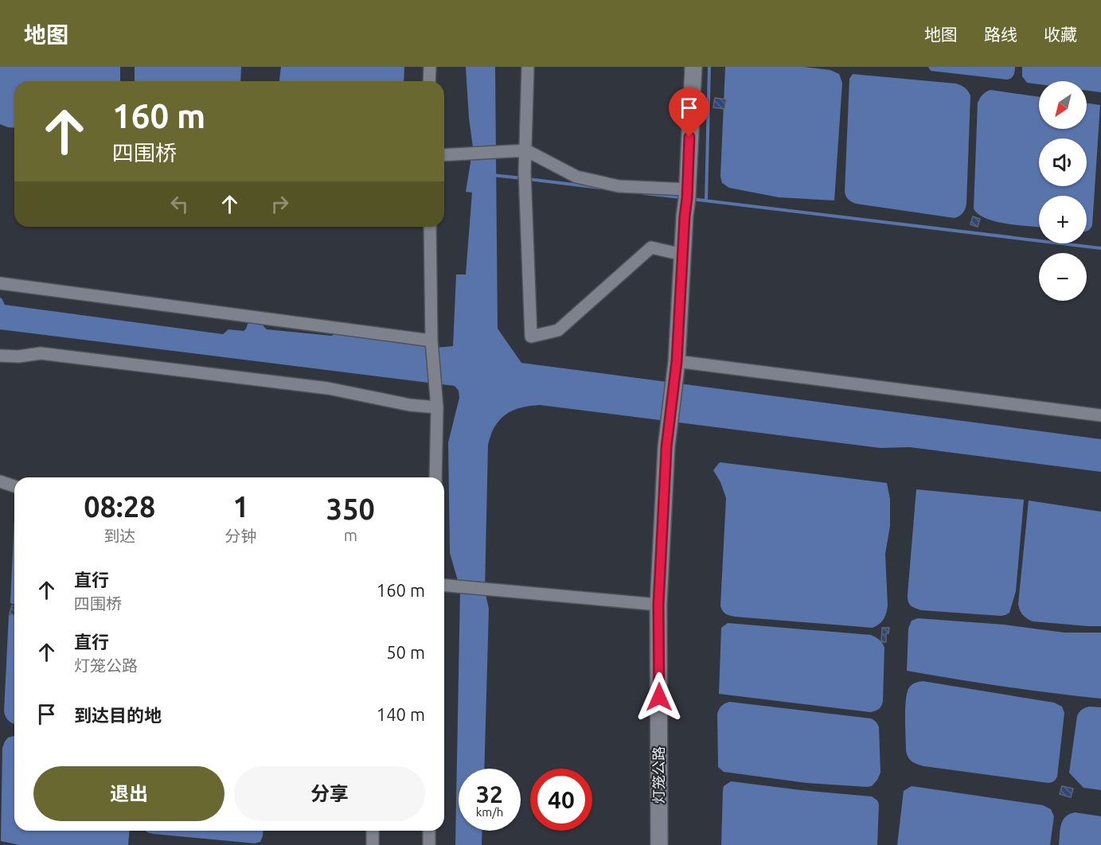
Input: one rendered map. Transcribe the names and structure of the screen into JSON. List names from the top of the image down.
{
  "streets": {
    "street": ["灯笼公路"]
  },
  "north": "bottom left",
  "page": {
    "header": "地图",
    "nav": ["地图", "路线", "收藏"],
    "map_buttons": ["+", "−"],
    "turn": ["160 m", "四围桥"],
    "eta": [
      "08:28",
      "到达",
      "1",
      "分钟",
      "350",
      "m"
    ],
    "list": [
      {
        "name": "直行",
        "note": "四围桥",
        "value": "160 m"
      },
      {
        "name": "直行",
        "note": "灯笼公路",
        "value": "50 m"
      },
      {
        "name": "到达目的地",
        "value": "140 m"
      }
    ],
    "buttons": ["退出", "分享"],
    "speed": "32 km/h",
    "limit": "40"
  }
}
